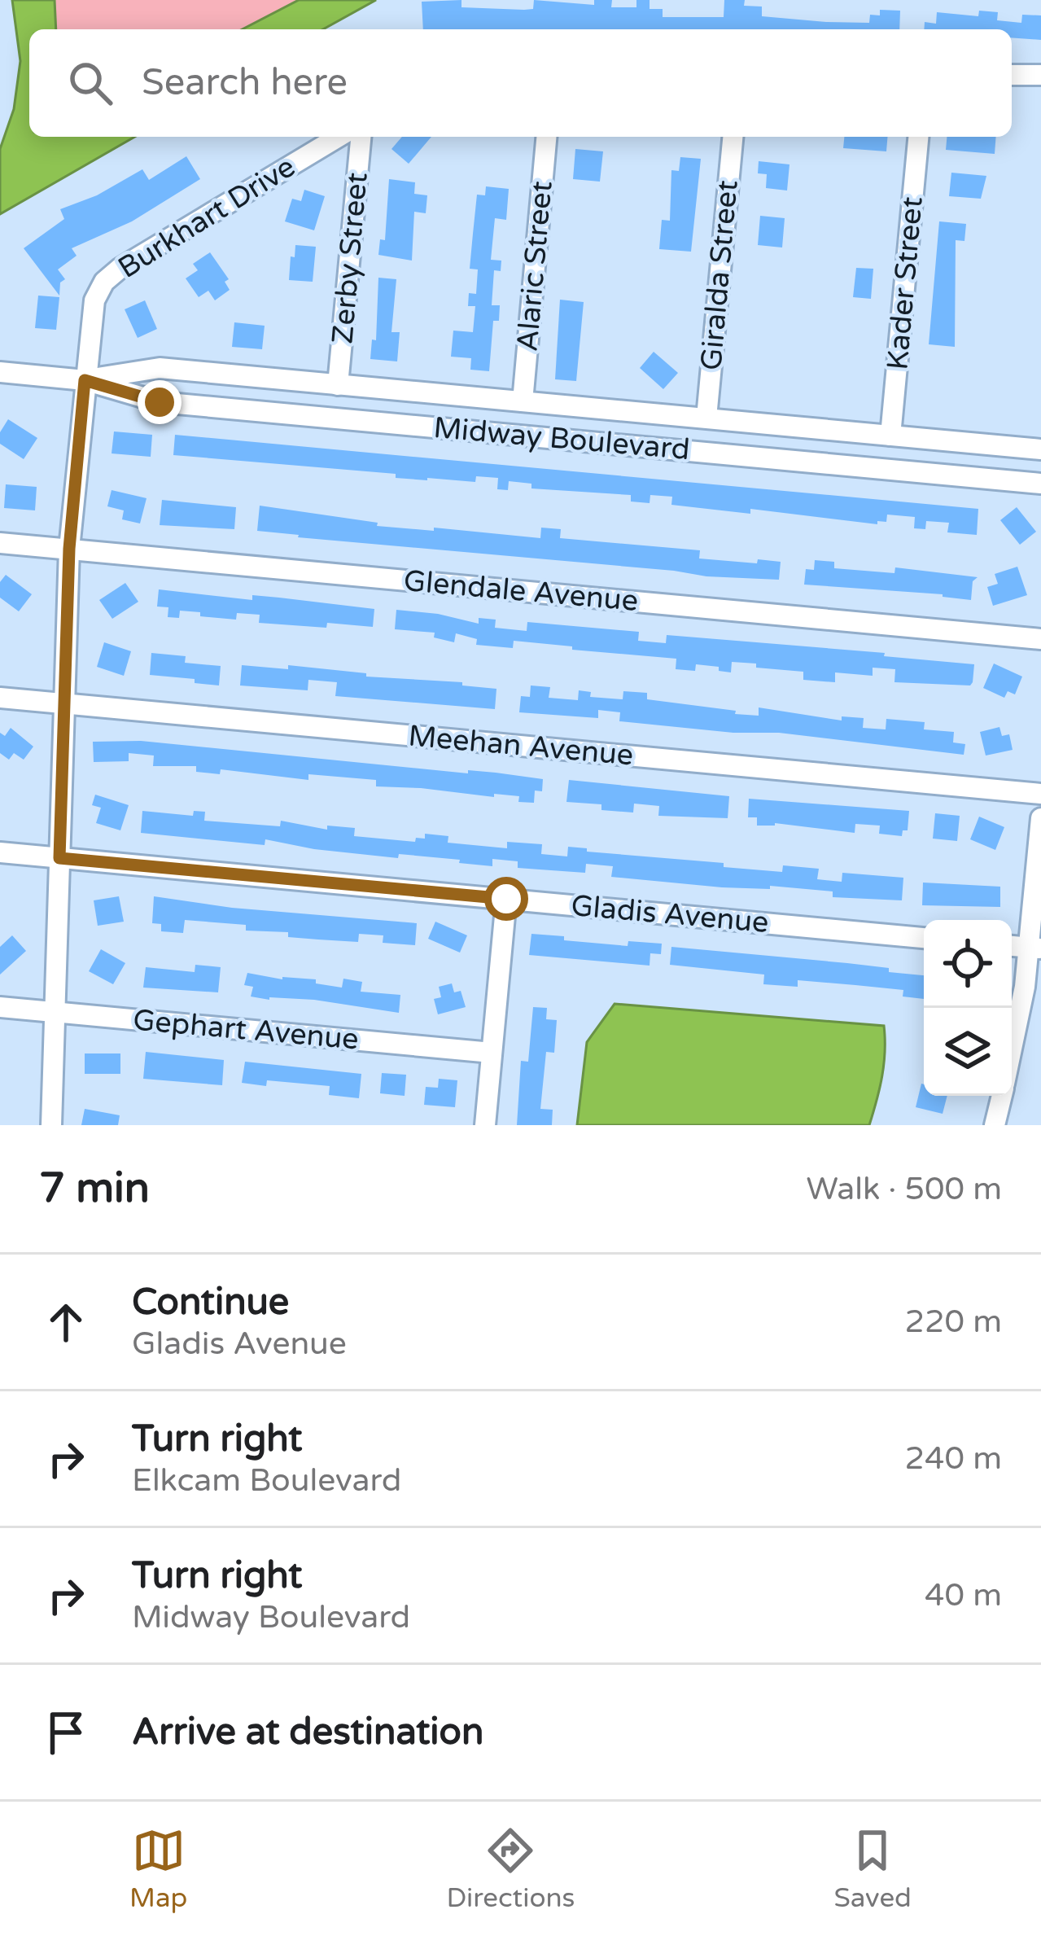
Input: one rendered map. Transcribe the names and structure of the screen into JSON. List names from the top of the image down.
{
  "streets": {
    "street": [
      "Burkhart Drive",
      "Zerby Street",
      "Alaric Street",
      "Giralda Street",
      "Kader Street",
      "Midway Boulevard",
      "Glendale Avenue",
      "Meehan Avenue",
      "Gladis Avenue",
      "Gephart Avenue"
    ]
  },
  "crossings": [
    ["Burkhart Drive", "Midway Boulevard"],
    ["Burkhart Drive", "Glendale Avenue"],
    ["Burkhart Drive", "Meehan Avenue"],
    ["Burkhart Drive", "Gladis Avenue"],
    ["Burkhart Drive", "Gephart Avenue"],
    ["Zerby Street", "Midway Boulevard"],
    ["Alaric Street", "Midway Boulevard"],
    ["Giralda Street", "Midway Boulevard"],
    ["Kader Street", "Midway Boulevard"]
  ],
  "page": {
    "search": "Search here",
    "heading": ["7 min", "Walk · 500 m"],
    "list": [
      ["Continue", "Gladis Avenue", "220 m"],
      ["Turn right", "Elkcam Boulevard", "240 m"],
      ["Turn right", "Midway Boulevard", "40 m"],
      "Arrive at destination"
    ],
    "nav": ["Map", "Directions", "Saved"]
  }
}
